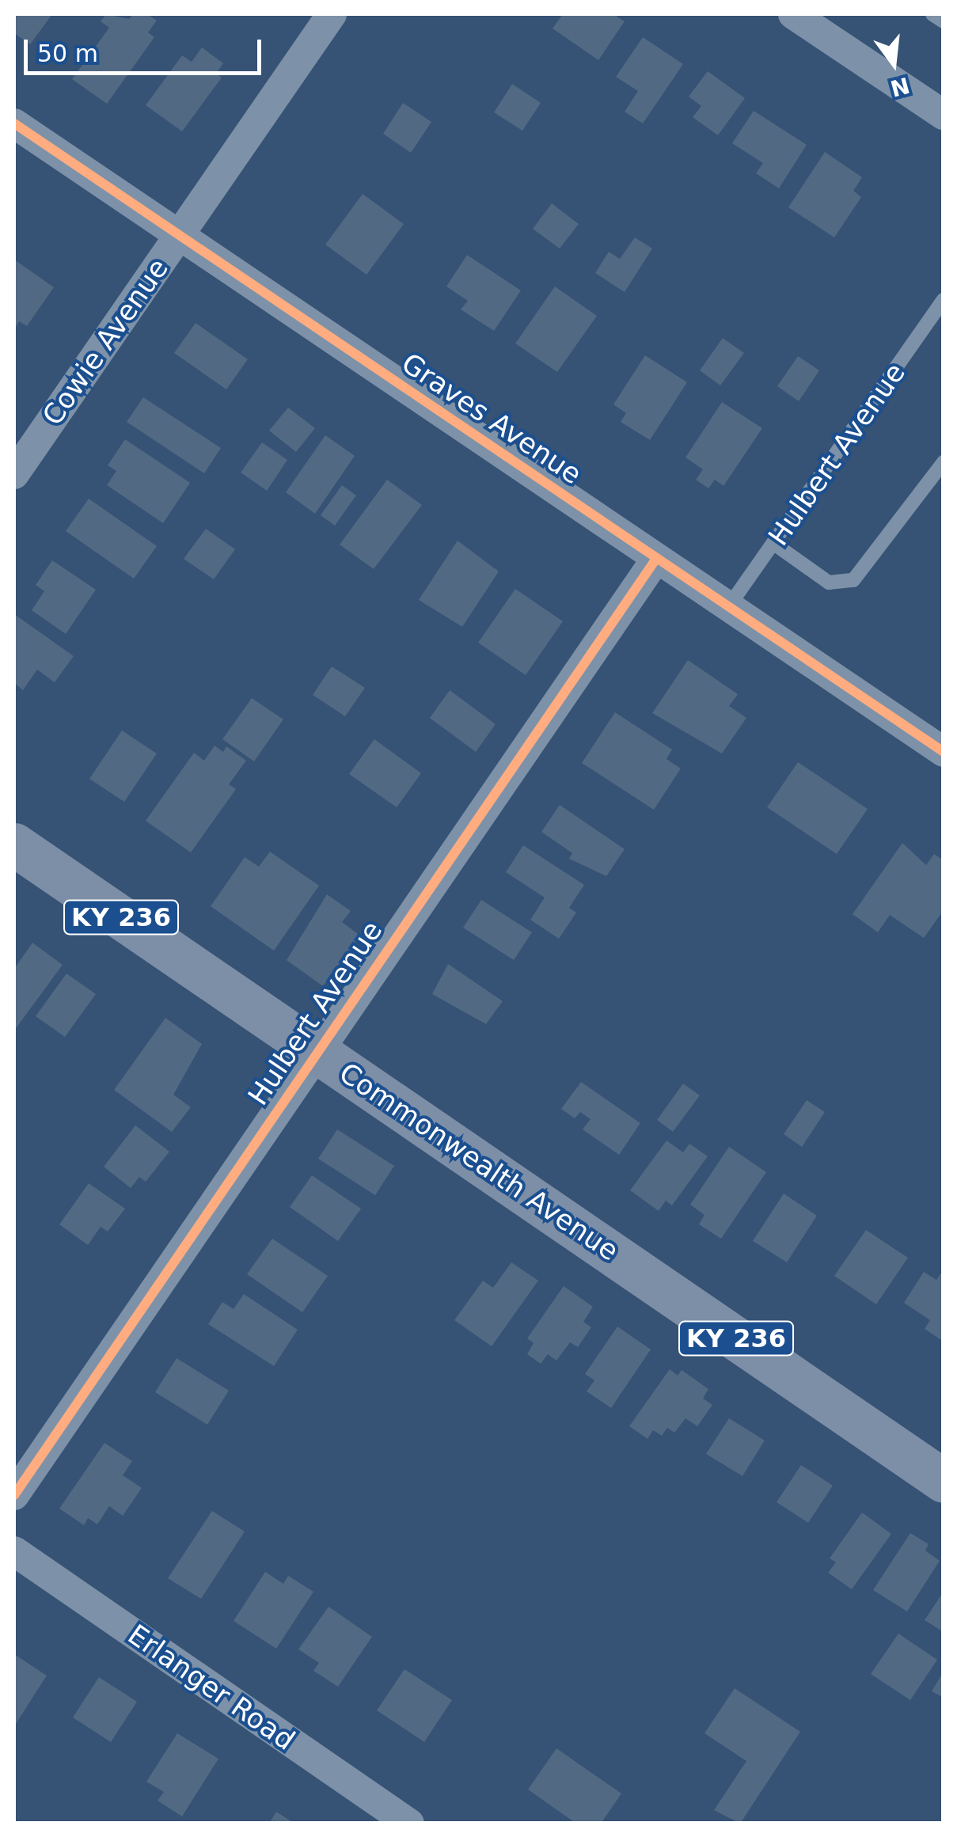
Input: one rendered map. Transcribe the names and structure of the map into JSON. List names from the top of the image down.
{
  "streets": {
    "main road": ["KY 236", "Commonwealth Avenue"],
    "street": [
      "Cowie Avenue",
      "Graves Avenue",
      "Hulbert Avenue",
      "Erlanger Road"
    ]
  },
  "crossings": [
    ["Cowie Avenue", "Graves Avenue"],
    ["Graves Avenue", "Hulbert Avenue"],
    ["Hulbert Avenue", "Commonwealth Avenue"]
  ],
  "scale_bar": "50 m",
  "north": "bottom"
}
